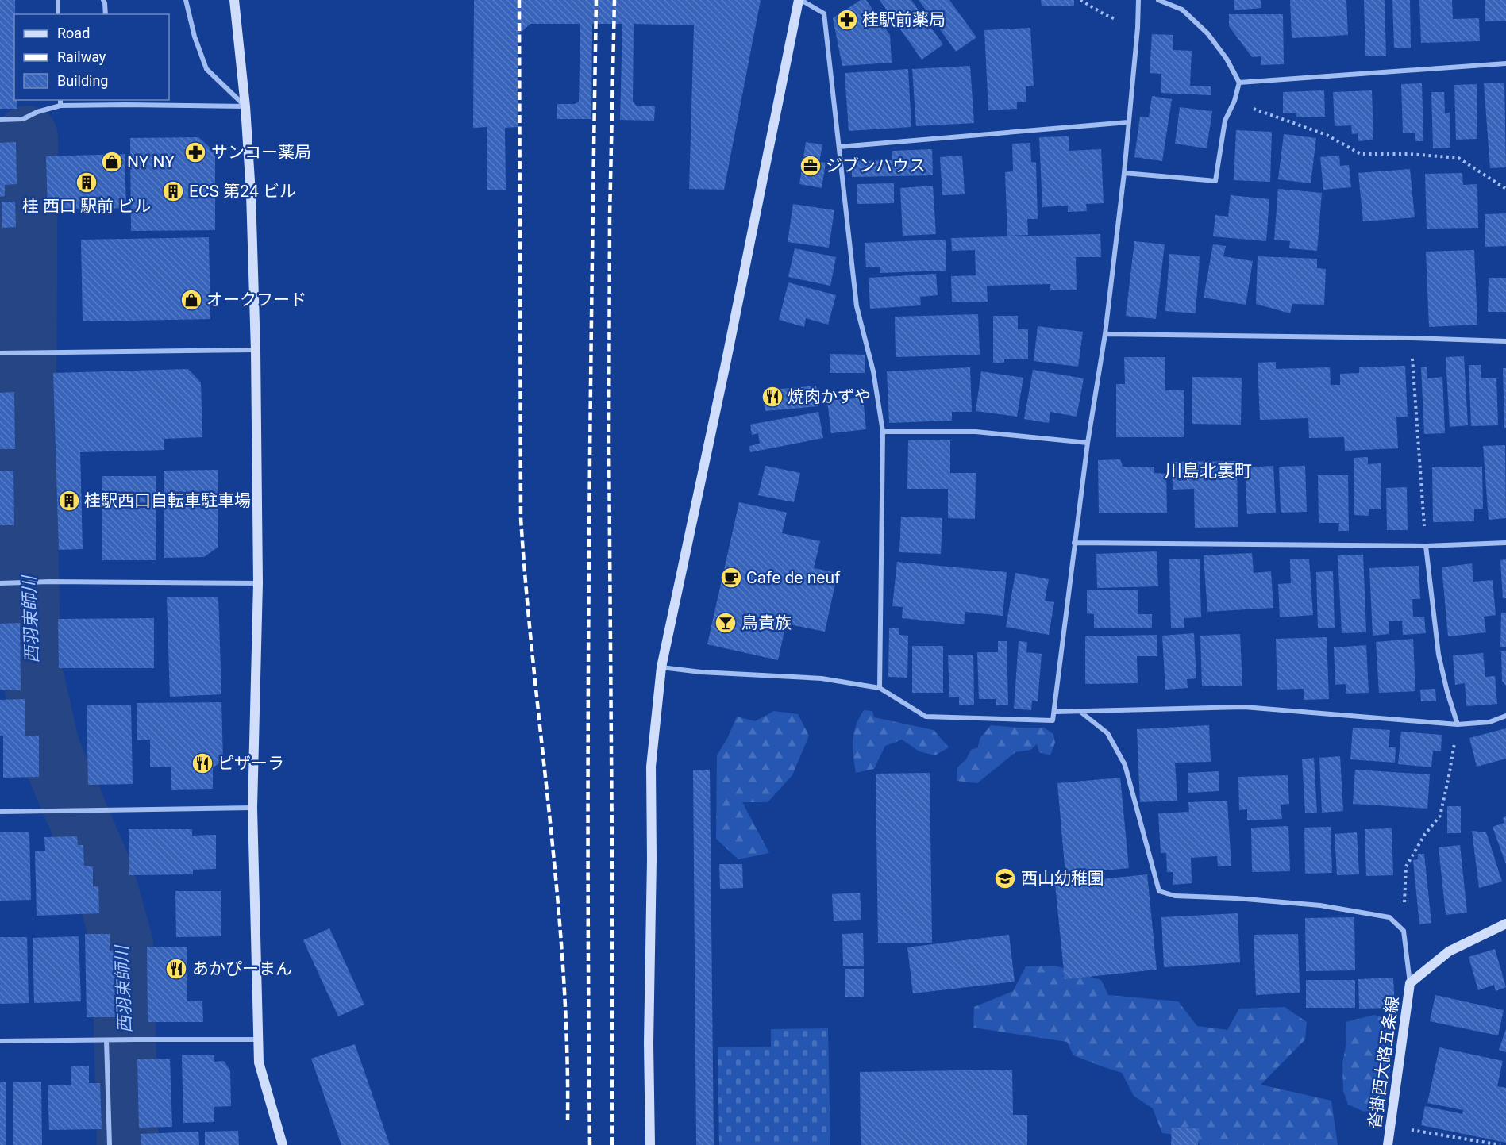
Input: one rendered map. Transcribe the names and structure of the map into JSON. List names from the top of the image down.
{
  "streets": {
    "street": ["沓掛西大路五条線"]
  },
  "districts": ["川島北裏町"],
  "water": ["西羽束師川"],
  "places": {
    "pharmacy": ["桂駅前薬局", "サンコー薬局"],
    "shop": ["NY NY", "オークフード"],
    "office": ["ジブンハウス"],
    "building": ["桂 西口 駅前 ビル", "ECS 第24 ビル", "桂駅西口自転車駐車場"],
    "restaurant": ["焼肉かずや", "ピザーラ", "あかぴーまん"],
    "cafe": ["Cafe de neuf"],
    "bar": ["鳥貴族"],
    "school or university": ["西山幼稚園"]
  },
  "legend": ["Road", "Railway", "Building"]
}
